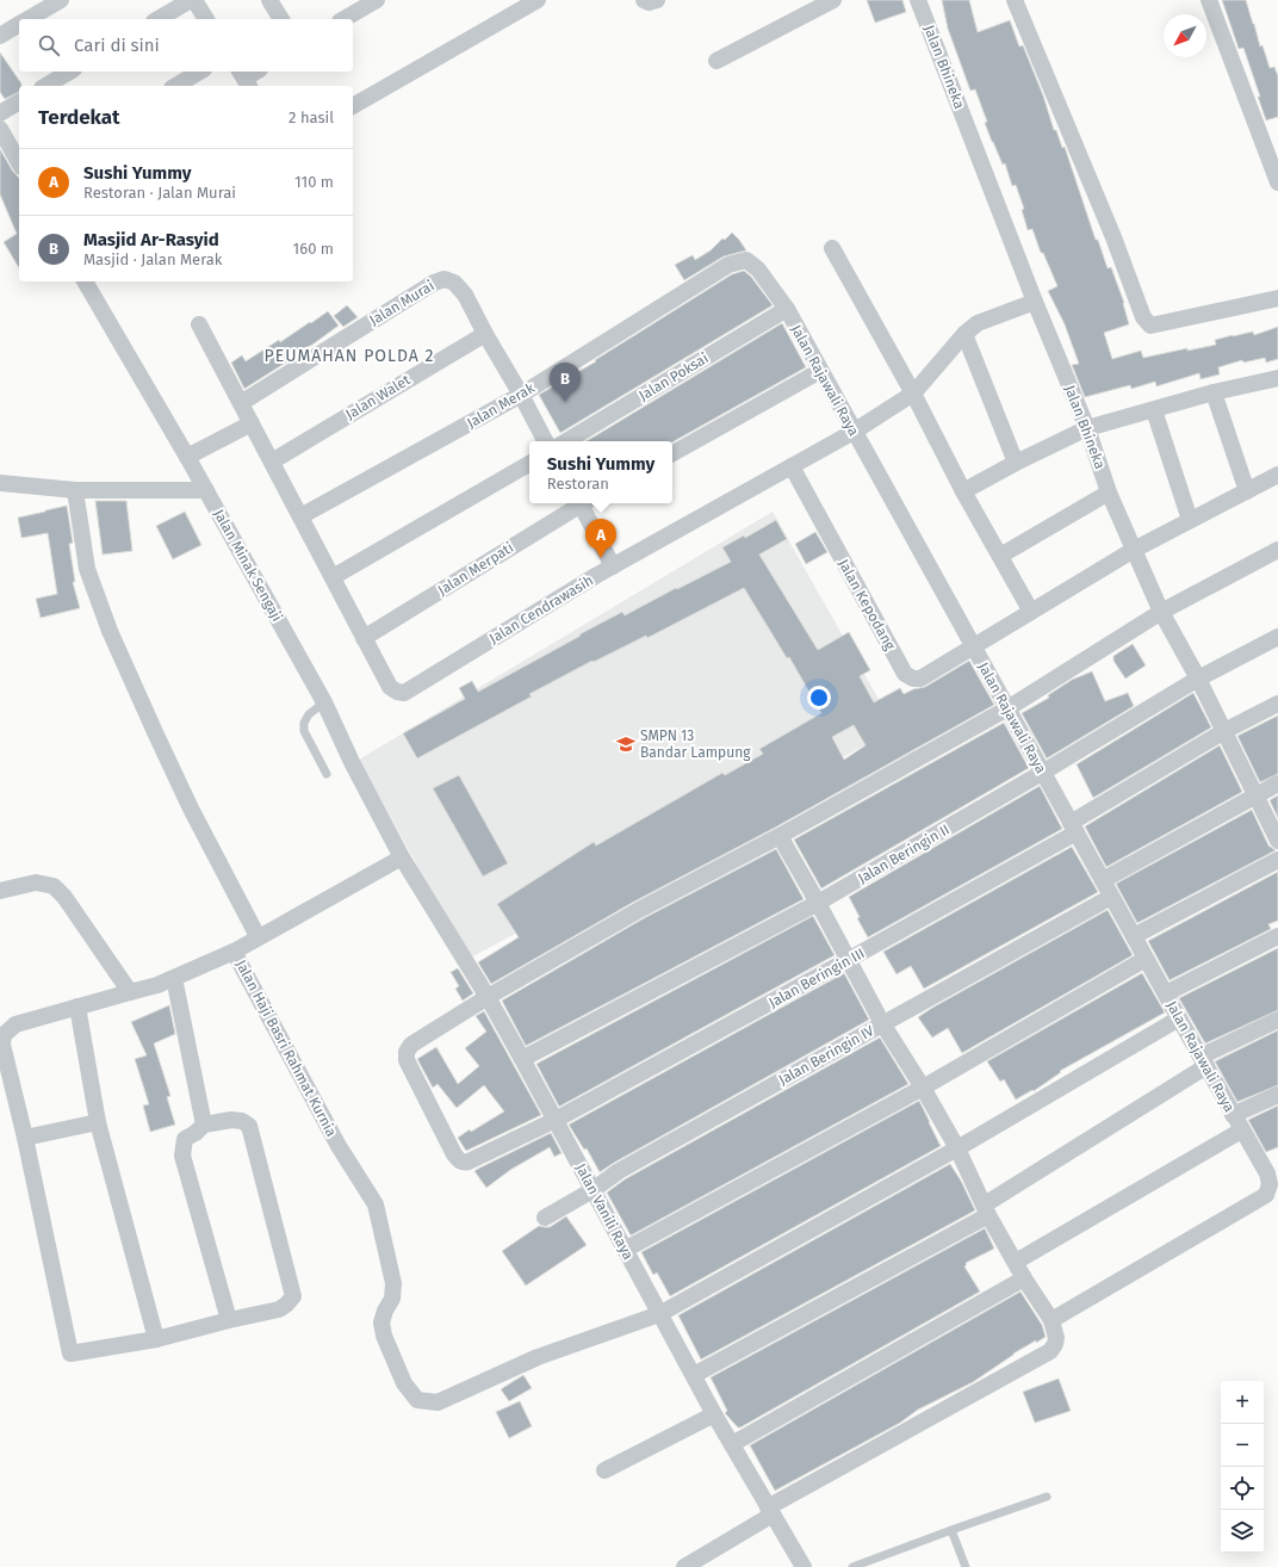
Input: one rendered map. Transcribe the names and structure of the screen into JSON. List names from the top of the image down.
{
  "streets": {
    "street": [
      "Jalan Bhineka",
      "Jalan Murai",
      "Jalan Poksai",
      "Jalan Rajawali Raya",
      "Jalan Walet",
      "Jalan Merak",
      "Jalan Minak Sengaji",
      "Jalan Merpati",
      "Jalan Kepodang",
      "Jalan Cendrawasih",
      "Jalan Beringin II",
      "Jalan Beringin III",
      "Jalan Haji Basri Rahmat Kurnia",
      "Jalan Beringin IV",
      "Jalan Vanili Raya"
    ]
  },
  "crossings": [
    ["Jalan Bhineka", "Jalan Kepodang"],
    ["Jalan Bhineka", "Jalan Cendrawasih"],
    ["Jalan Bhineka", "Jalan Beringin II"],
    ["Jalan Bhineka", "Jalan Beringin III"],
    ["Jalan Murai", "Jalan Walet"],
    ["Jalan Murai", "Jalan Merak"],
    ["Jalan Murai", "Jalan Cendrawasih"],
    ["Jalan Poksai", "Jalan Rajawali Raya"],
    ["Jalan Rajawali Raya", "Jalan Merak"],
    ["Jalan Rajawali Raya", "Jalan Kepodang"],
    ["Jalan Rajawali Raya", "Jalan Cendrawasih"],
    ["Jalan Rajawali Raya", "Jalan Beringin II"],
    ["Jalan Rajawali Raya", "Jalan Beringin III"],
    ["Jalan Rajawali Raya", "Jalan Haji Basri Rahmat Kurnia"],
    ["Jalan Rajawali Raya", "Jalan Beringin IV"],
    ["Jalan Walet", "Jalan Cendrawasih"],
    ["Jalan Merak", "Jalan Cendrawasih"],
    ["Jalan Minak Sengaji", "Jalan Vanili Raya"],
    ["Jalan Merpati", "Jalan Cendrawasih"],
    ["Jalan Kepodang", "Jalan Cendrawasih"],
    ["Jalan Beringin II", "Jalan Vanili Raya"],
    ["Jalan Beringin III", "Jalan Vanili Raya"],
    ["Jalan Haji Basri Rahmat Kurnia", "Jalan Vanili Raya"],
    ["Jalan Beringin IV", "Jalan Vanili Raya"]
  ],
  "districts": ["PEUMAHAN POLDA 2"],
  "places": {
    "school or university": ["SMPN 13 Bandar Lampung"]
  },
  "north": "bottom left",
  "page": {
    "search": "Cari di sini",
    "heading": ["Terdekat", "2 hasil"],
    "list": [
      {
        "mark": "A",
        "name": "Sushi Yummy",
        "note": "Restoran · Jalan Murai",
        "value": "110 m"
      },
      {
        "mark": "B",
        "name": "Masjid Ar-Rasyid",
        "note": "Masjid · Jalan Merak",
        "value": "160 m"
      }
    ],
    "pins": ["B", "A"],
    "popup": ["Sushi Yummy", "Restoran"],
    "map_buttons": ["+", "−"]
  }
}
